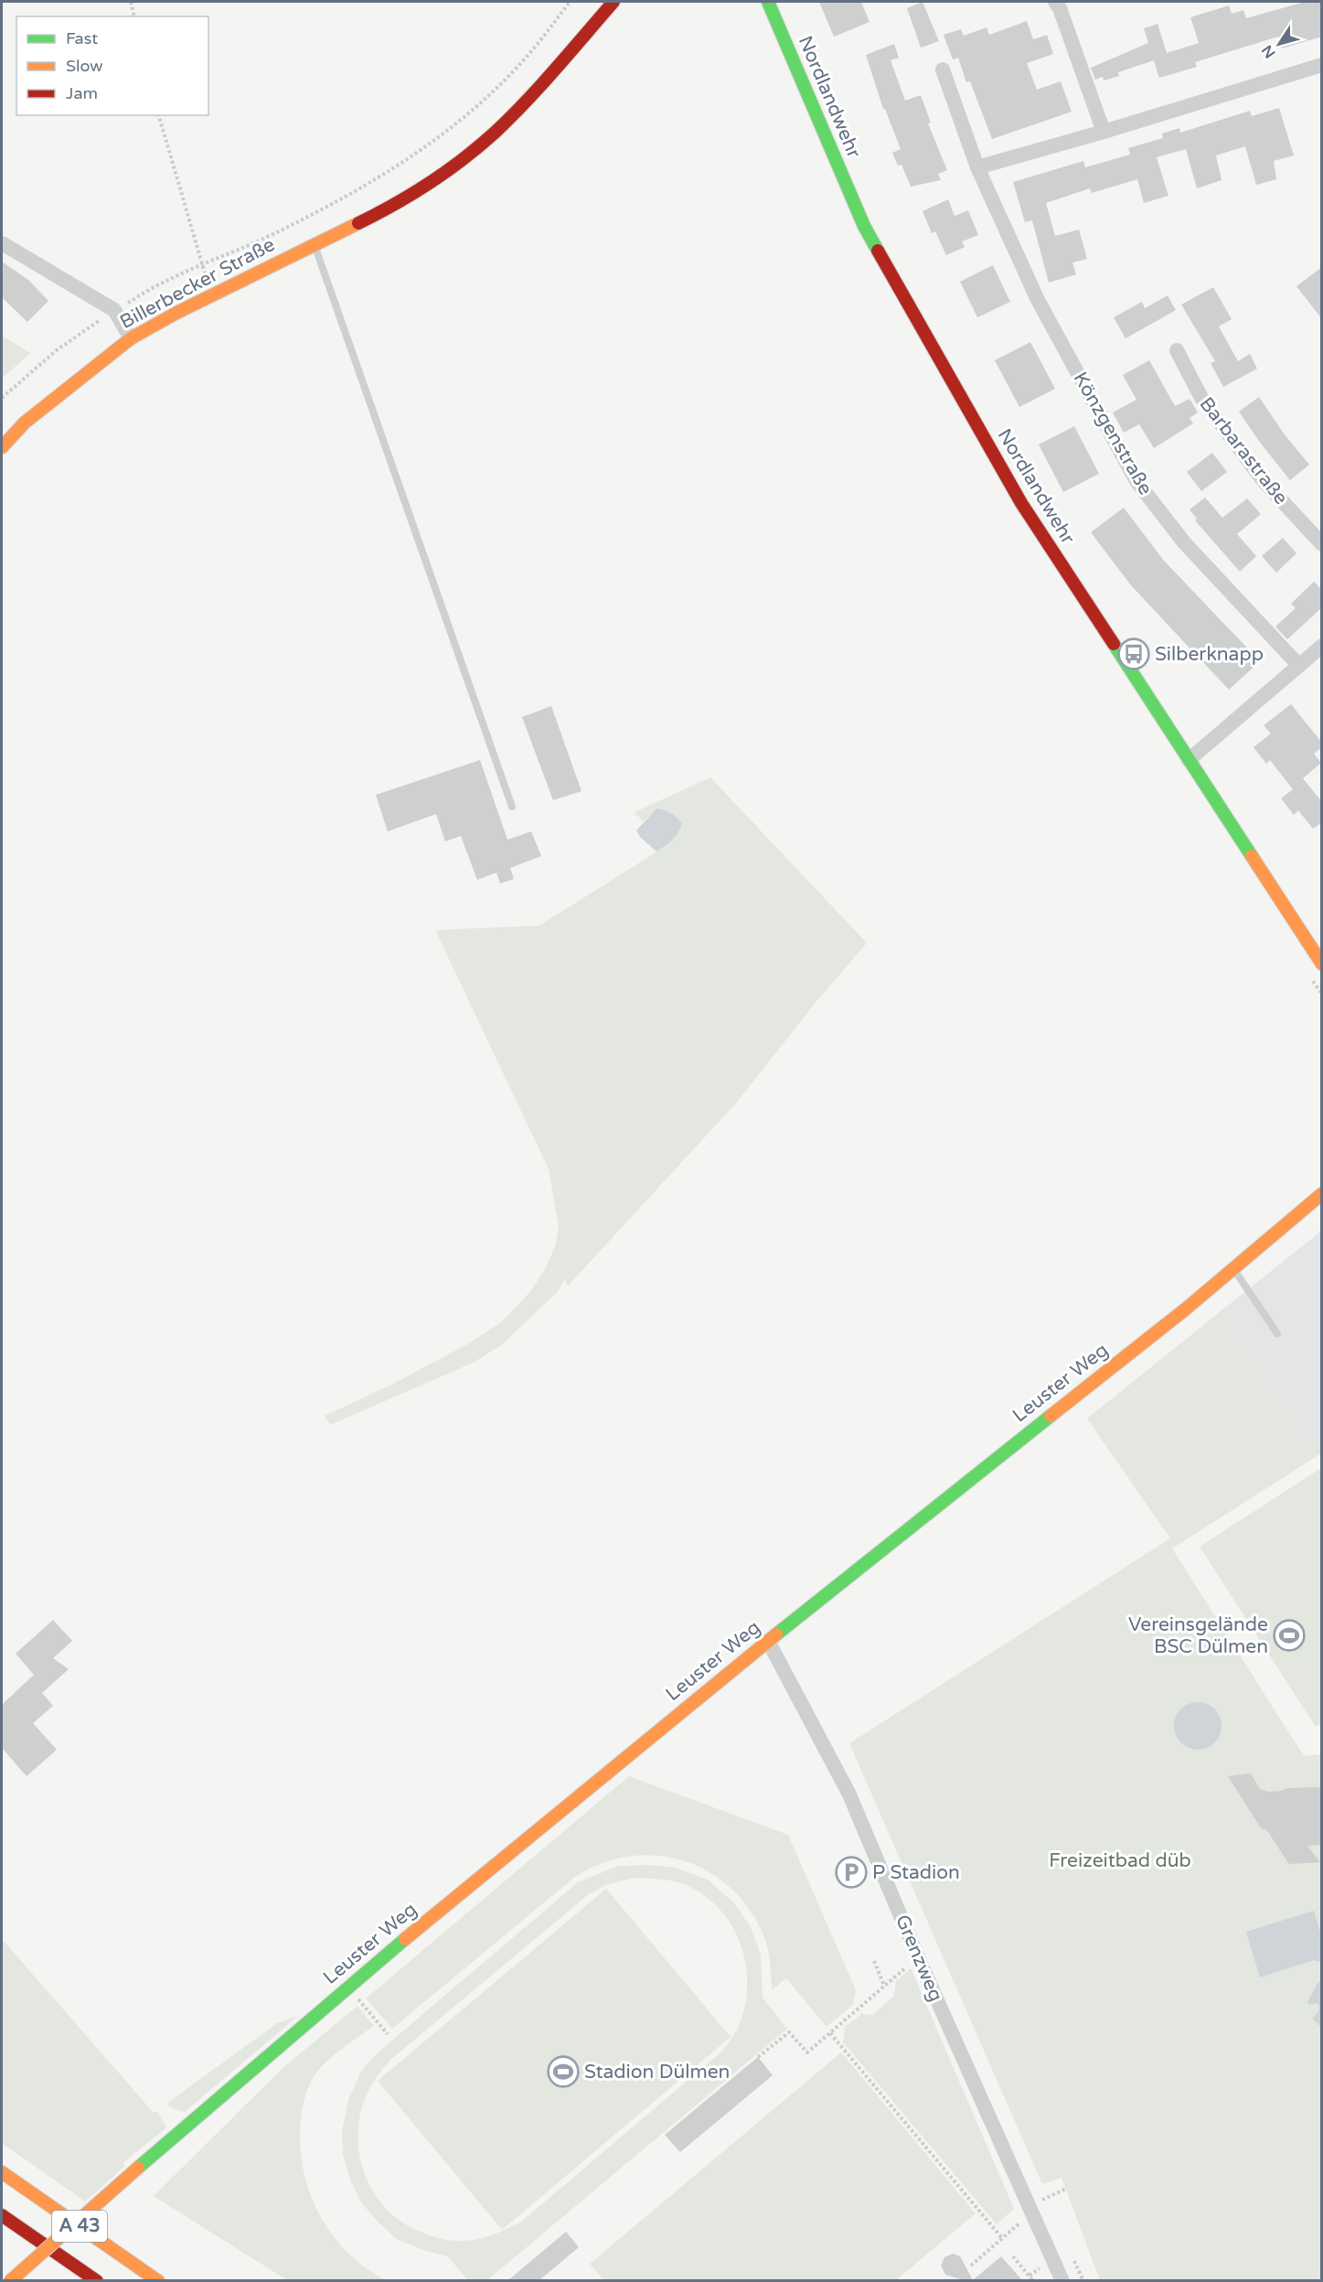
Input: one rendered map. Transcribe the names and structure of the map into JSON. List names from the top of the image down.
{
  "streets": {
    "main road": [
      "Nordlandwehr",
      "Billerbecker Straße",
      "Leuster Weg",
      "A 43"
    ],
    "street": ["Könzgenstraße", "Barbarastraße", "Grenzweg"]
  },
  "crossings": [
    ["Leuster Weg", "Grenzweg"]
  ],
  "parks": ["Freizeitbad düb"],
  "places": {
    "bus stop": ["Silberknapp"],
    "sports": ["Vereinsgelände BSC Dülmen", "Stadion Dülmen"],
    "parking": ["P Stadion"]
  },
  "legend": ["Fast", "Slow", "Jam"],
  "north": "bottom left"
}
